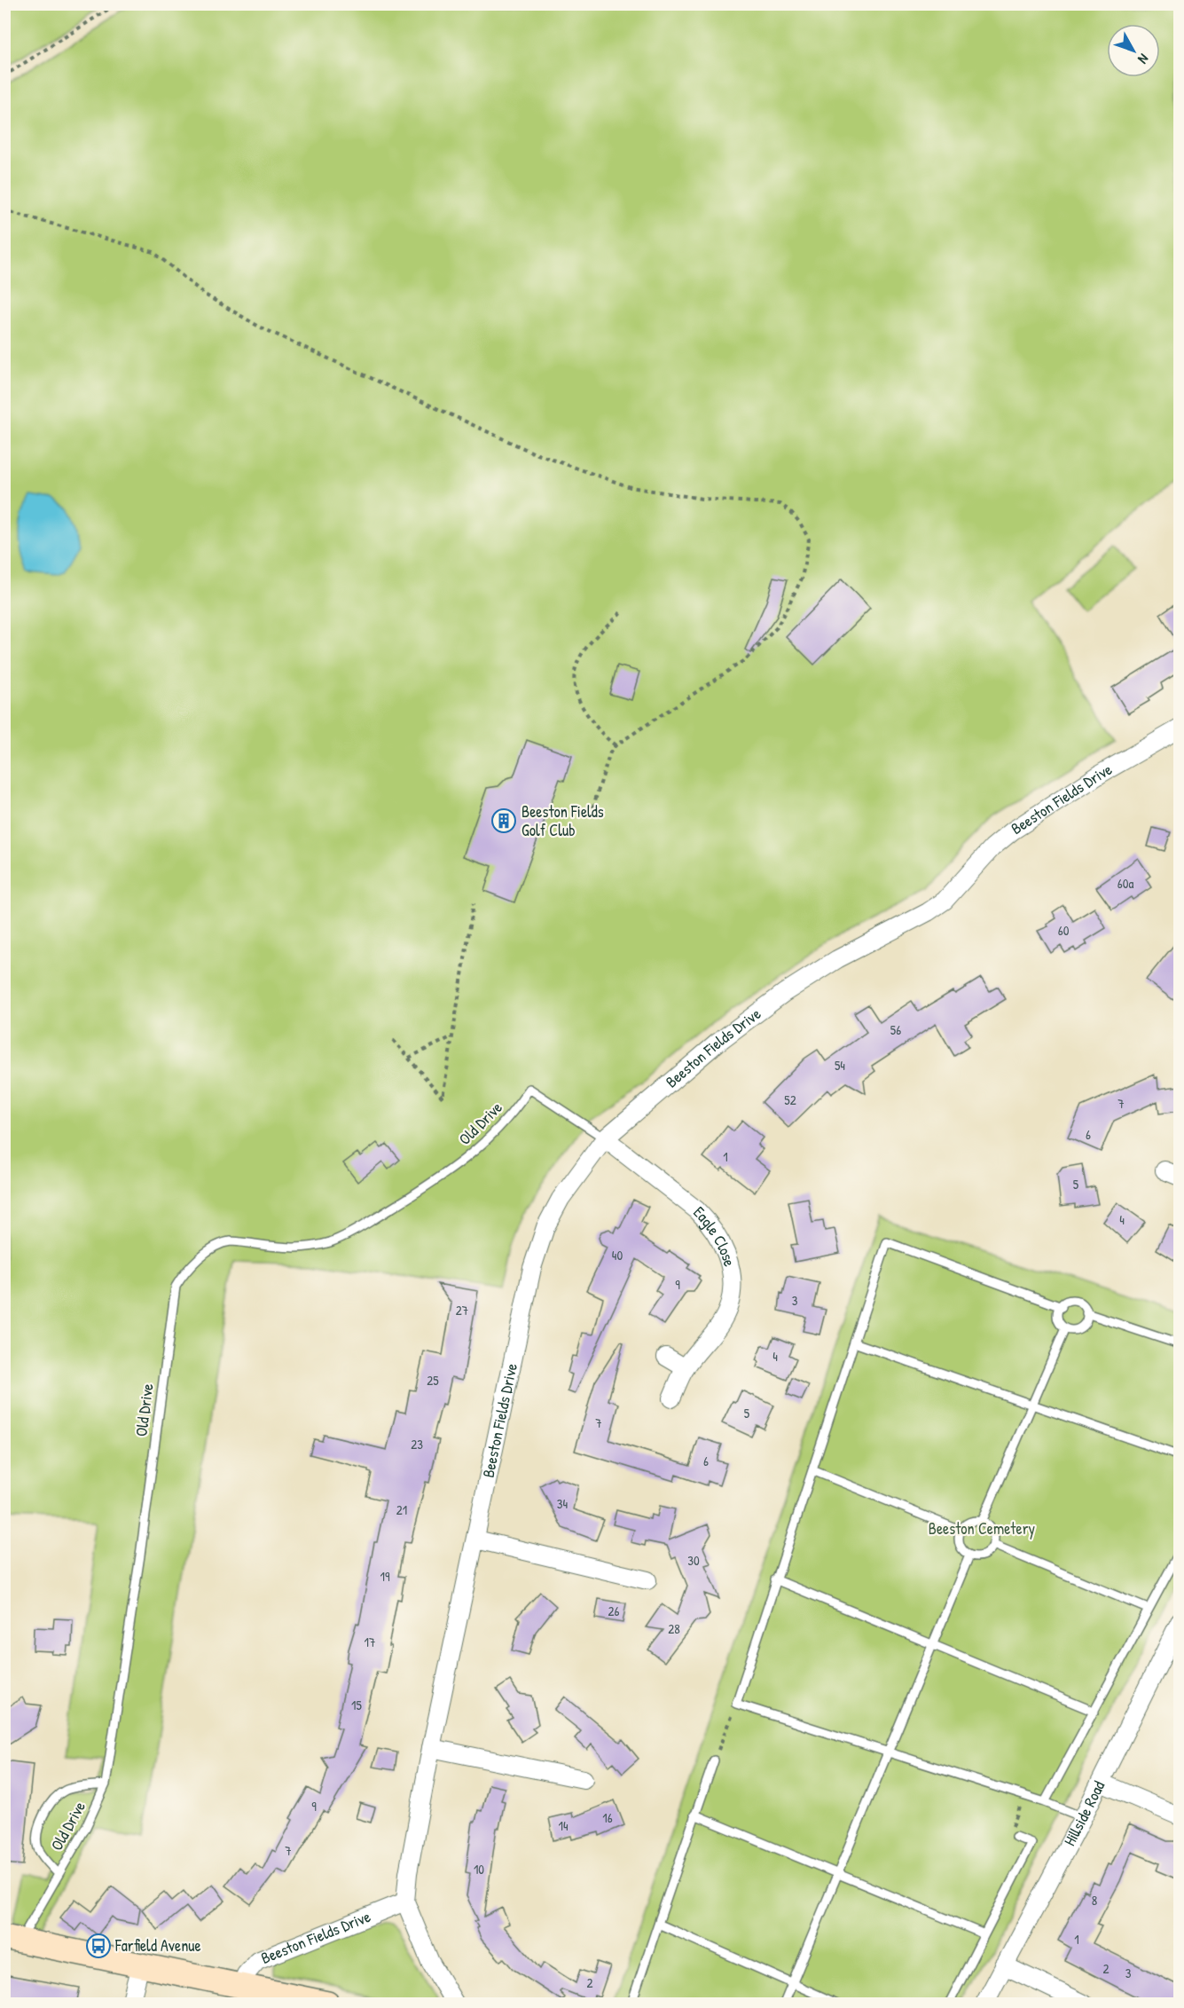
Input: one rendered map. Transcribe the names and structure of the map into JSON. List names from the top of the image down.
{
  "streets": {
    "street": ["Beeston Fields Drive", "Eagle Close", "Hillside Road"],
    "lane": ["Old Drive"]
  },
  "crossings": [
    ["Beeston Fields Drive", "Old Drive"],
    ["Beeston Fields Drive", "Eagle Close"],
    ["Old Drive", "Eagle Close"]
  ],
  "parks": ["Beeston Cemetery"],
  "places": {
    "building": ["Beeston Fields Golf Club"],
    "bus stop": ["Farfield Avenue"]
  },
  "house_numbers": [
    "60a",
    "60",
    "56",
    "54",
    "52",
    "7",
    "6",
    "1",
    "5",
    "4",
    "40",
    "9",
    "3",
    "27",
    "4",
    "25",
    "5",
    "7",
    "23",
    "6",
    "34",
    "21",
    "30",
    "19",
    "26",
    "28",
    "17",
    "15",
    "9",
    "16",
    "14",
    "7",
    "10",
    "8",
    "1",
    "2",
    "3",
    "2"
  ],
  "north": "bottom right"
}
